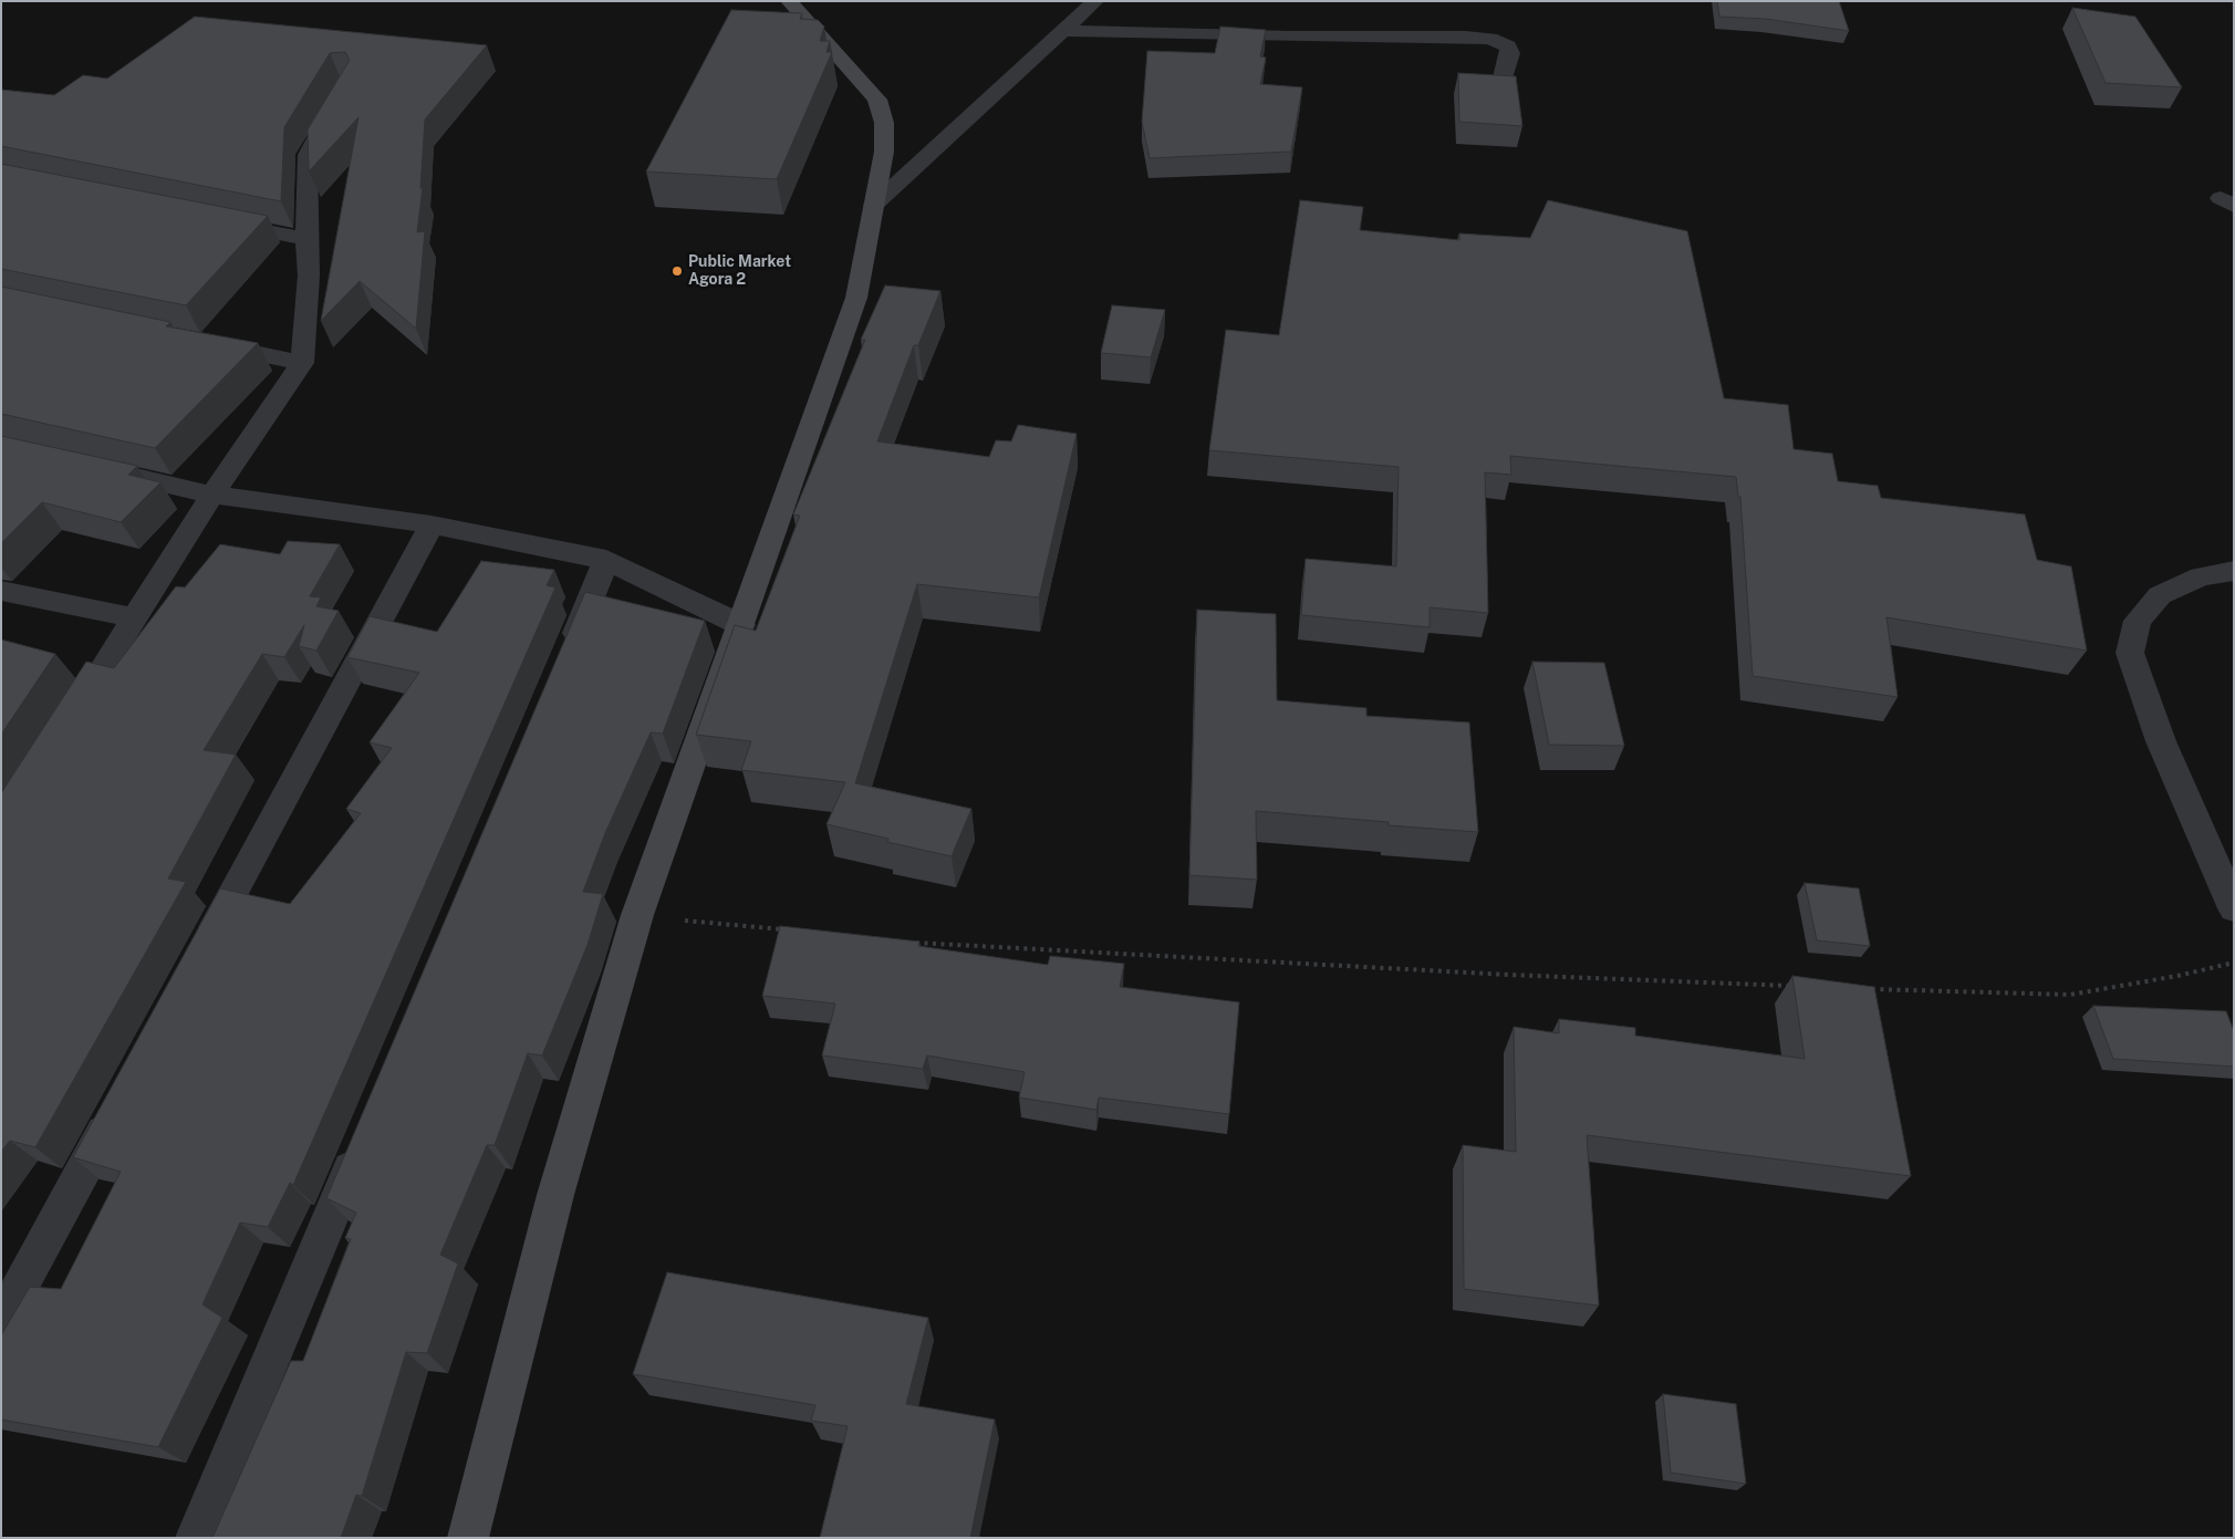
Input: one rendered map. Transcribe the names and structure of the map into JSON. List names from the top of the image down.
{
  "places": ["Public Market Agora 2"]
}
